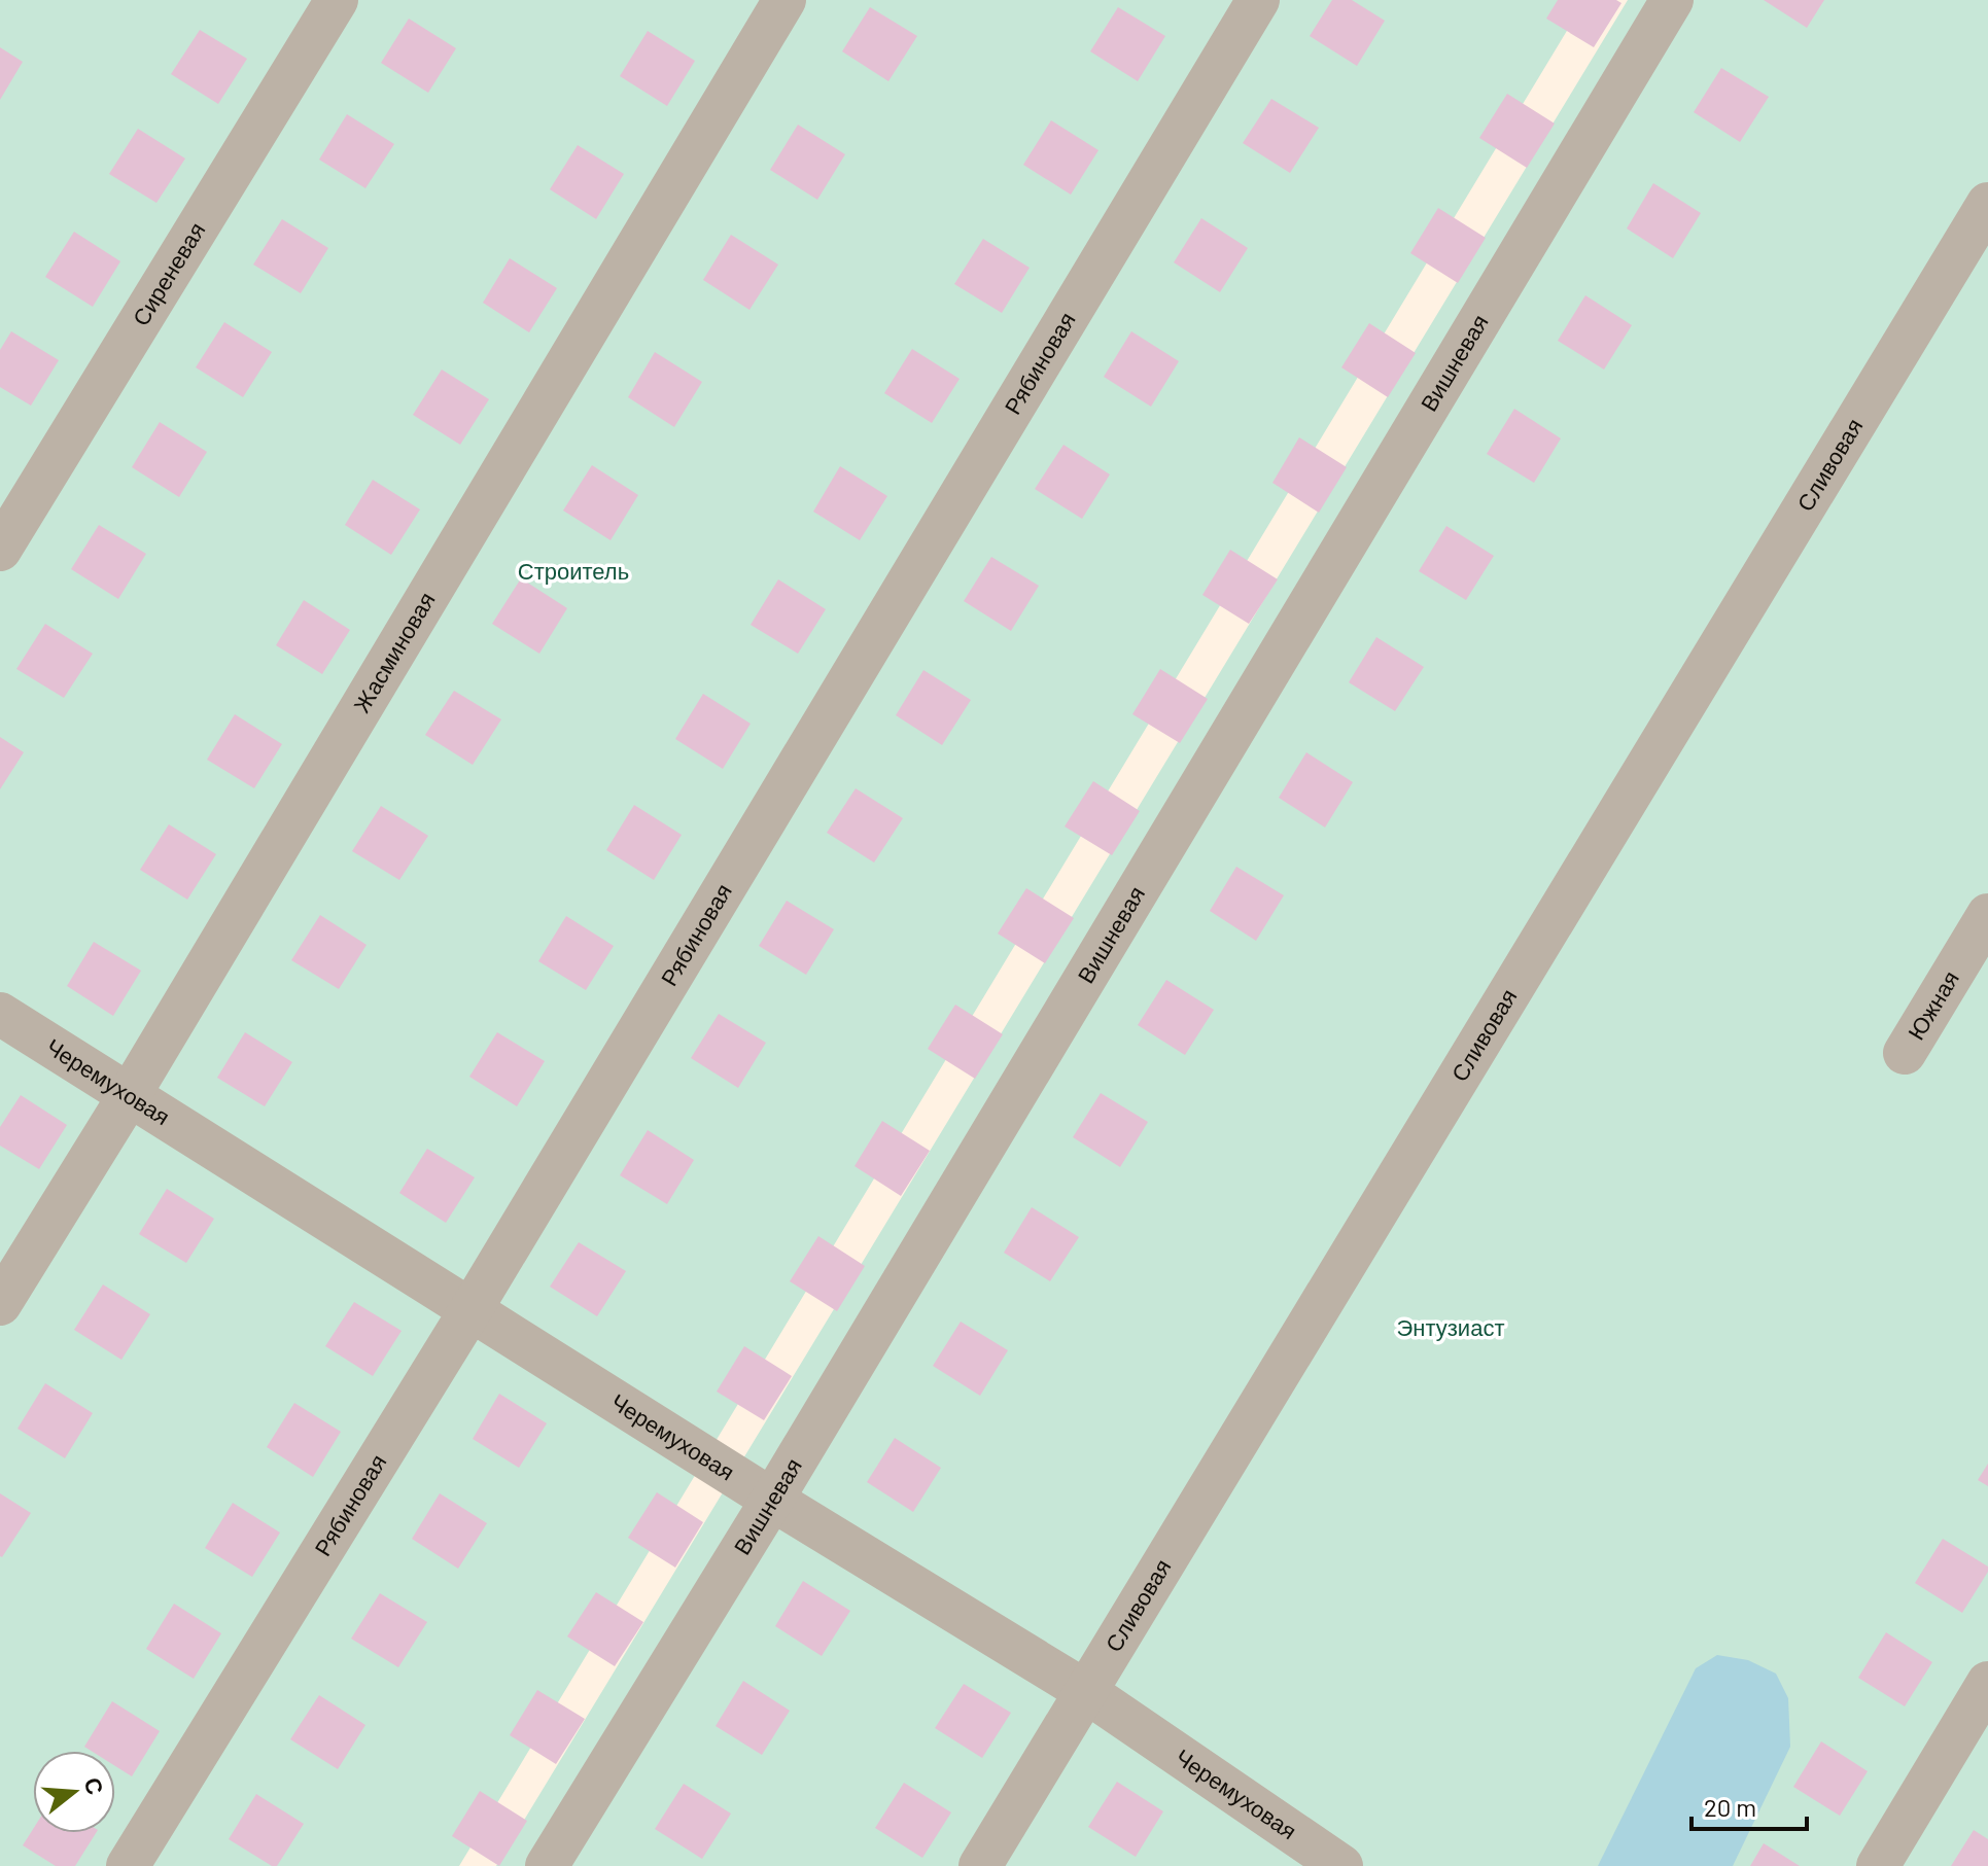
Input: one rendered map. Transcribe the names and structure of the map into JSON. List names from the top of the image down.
{
  "streets": {
    "street": [
      "Сиреневая",
      "Вишневая",
      "Рябиновая",
      "Сливовая",
      "Жасминовая",
      "Южная",
      "Черемуховая"
    ]
  },
  "crossings": [
    ["Вишневая", "Черемуховая"],
    ["Рябиновая", "Черемуховая"],
    ["Сливовая", "Черемуховая"],
    ["Жасминовая", "Черемуховая"]
  ],
  "parks": ["Строитель", "Энтузиаст"],
  "scale_bar": "20 m",
  "north": "right"
}
